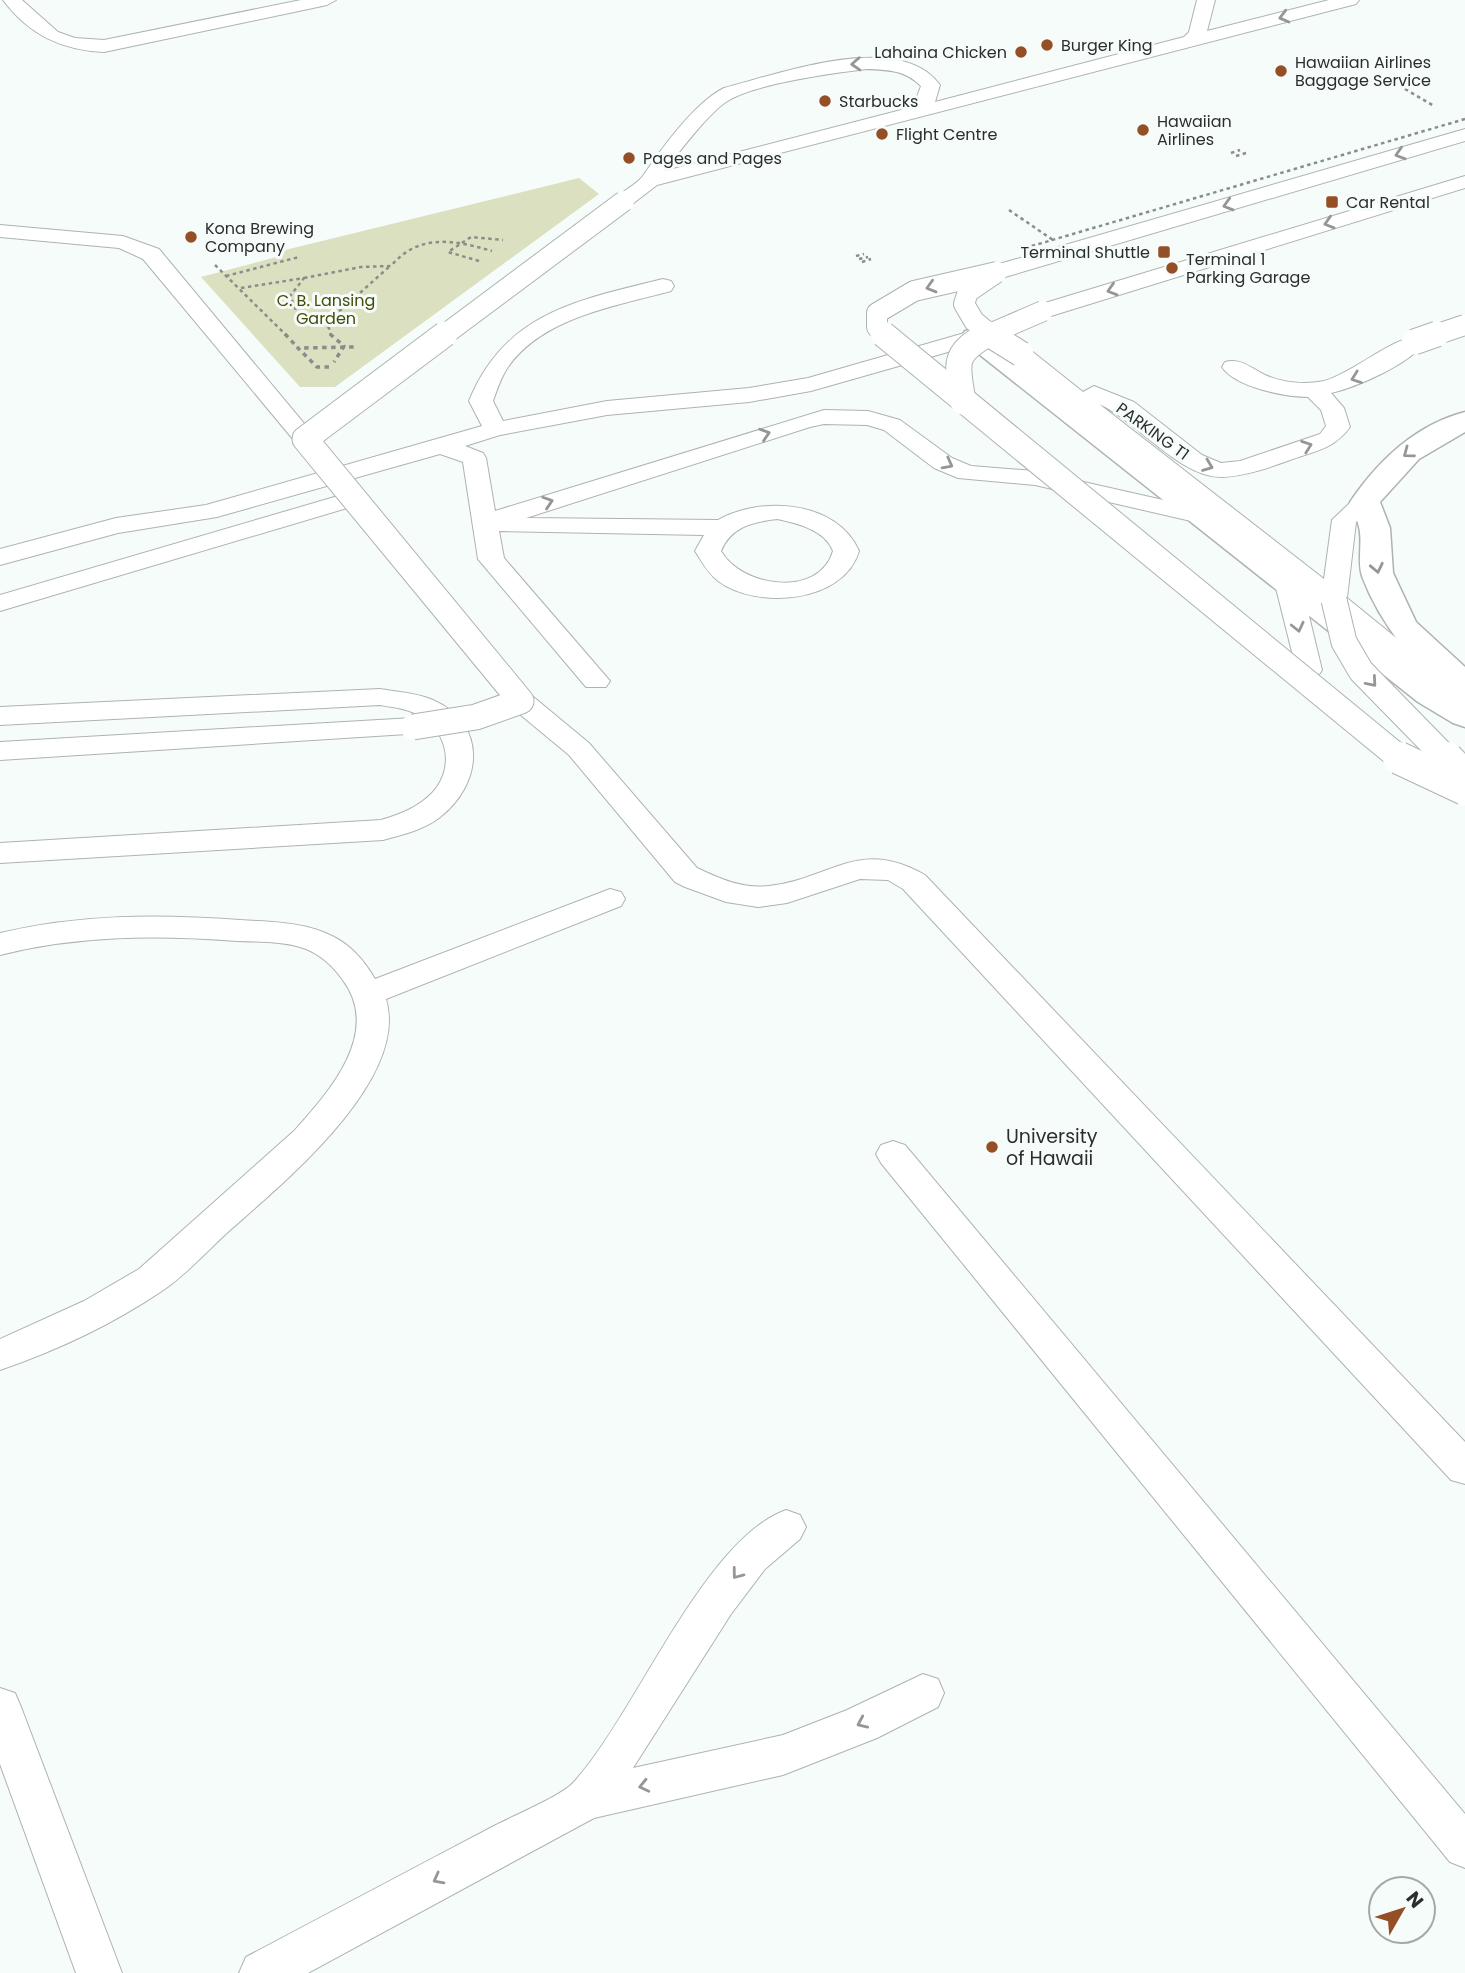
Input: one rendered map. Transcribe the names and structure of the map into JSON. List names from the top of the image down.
{
  "streets": {
    "lane": ["PARKING T1"]
  },
  "parks": ["C. B. Lansing Garden"],
  "places": {
    "other": [
      "Burger King",
      "Lahaina Chicken",
      "Hawaiian Airlines Baggage Service",
      "Starbucks",
      "Hawaiian Airlines",
      "Flight Centre",
      "Pages and Pages",
      "Kona Brewing Company",
      "Terminal 1 Parking Garage",
      "University of Hawaii"
    ],
    "transit": ["Car Rental", "Terminal Shuttle"]
  },
  "north": "top right"
}
